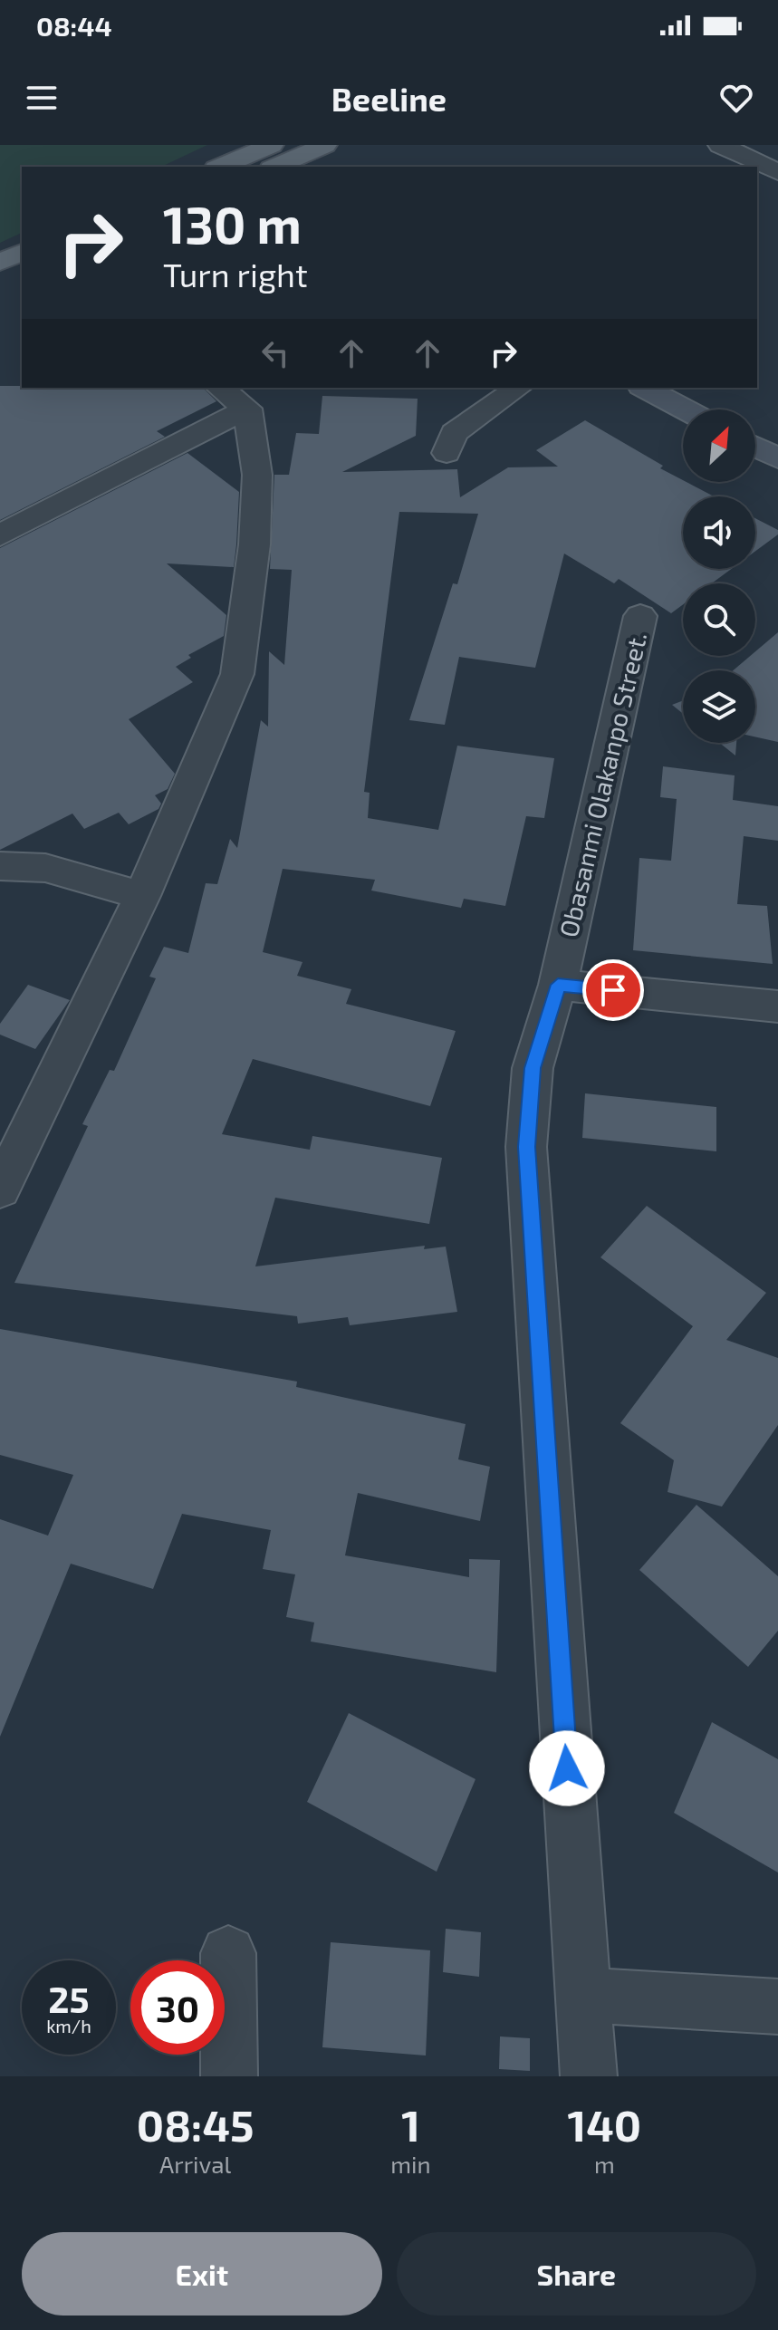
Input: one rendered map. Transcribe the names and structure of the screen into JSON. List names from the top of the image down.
{
  "streets": {
    "street": ["Obasanmi Olakanpo Street."]
  },
  "north": "top right",
  "page": {
    "status": "08:44",
    "header": "Beeline",
    "turn": ["130 m", "Turn right"],
    "speed": "25 km/h",
    "limit": "30",
    "eta": [
      "08:45",
      "Arrival",
      "1",
      "min",
      "140",
      "m"
    ],
    "buttons": ["Exit", "Share"]
  }
}
